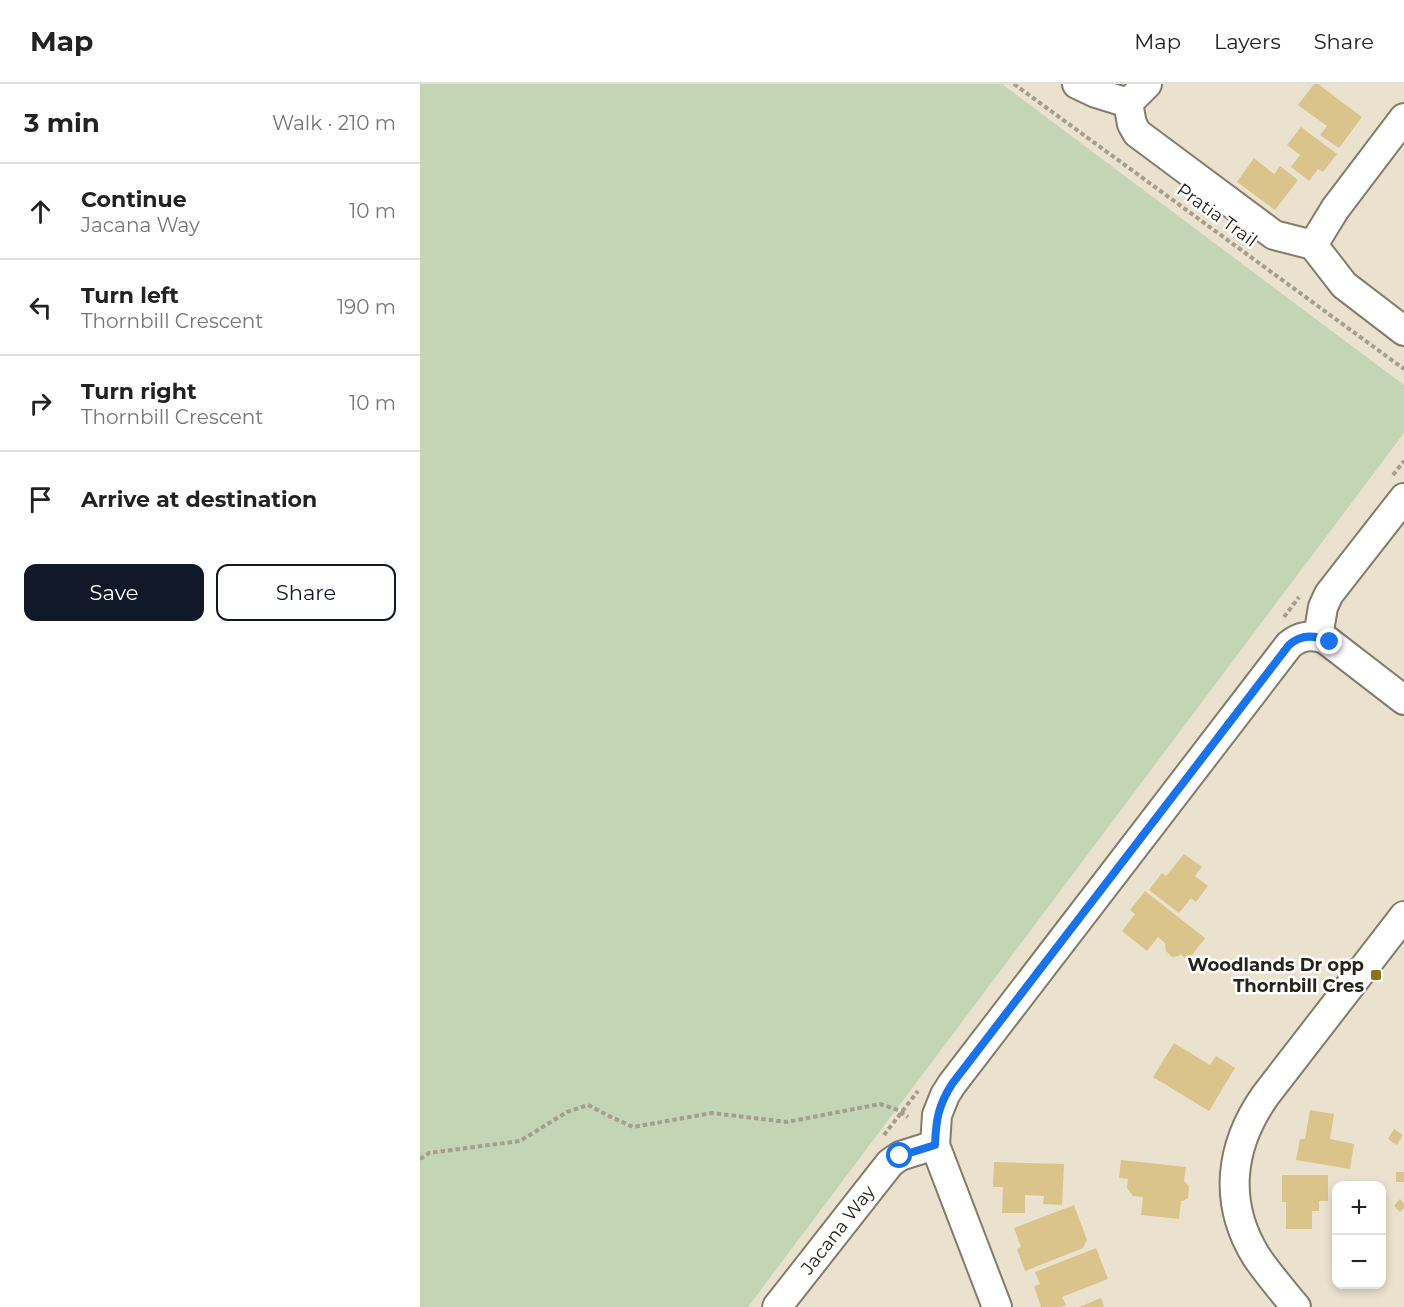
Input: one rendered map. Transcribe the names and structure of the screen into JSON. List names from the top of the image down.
{
  "streets": {
    "street": ["Jacana Way"],
    "path": ["Pratia Trail"]
  },
  "places": {
    "transit": ["Woodlands Dr opp Thornbill Cres"]
  },
  "page": {
    "header": "Map",
    "nav": ["Map", "Layers", "Share"],
    "heading": ["3 min", "Walk · 210 m"],
    "list": [
      ["Continue", "Jacana Way", "10 m"],
      ["Turn left", "Thornbill Crescent", "190 m"],
      ["Turn right", "Thornbill Crescent", "10 m"],
      "Arrive at destination"
    ],
    "buttons": ["Save", "Share"],
    "map_buttons": ["+", "−"]
  }
}
